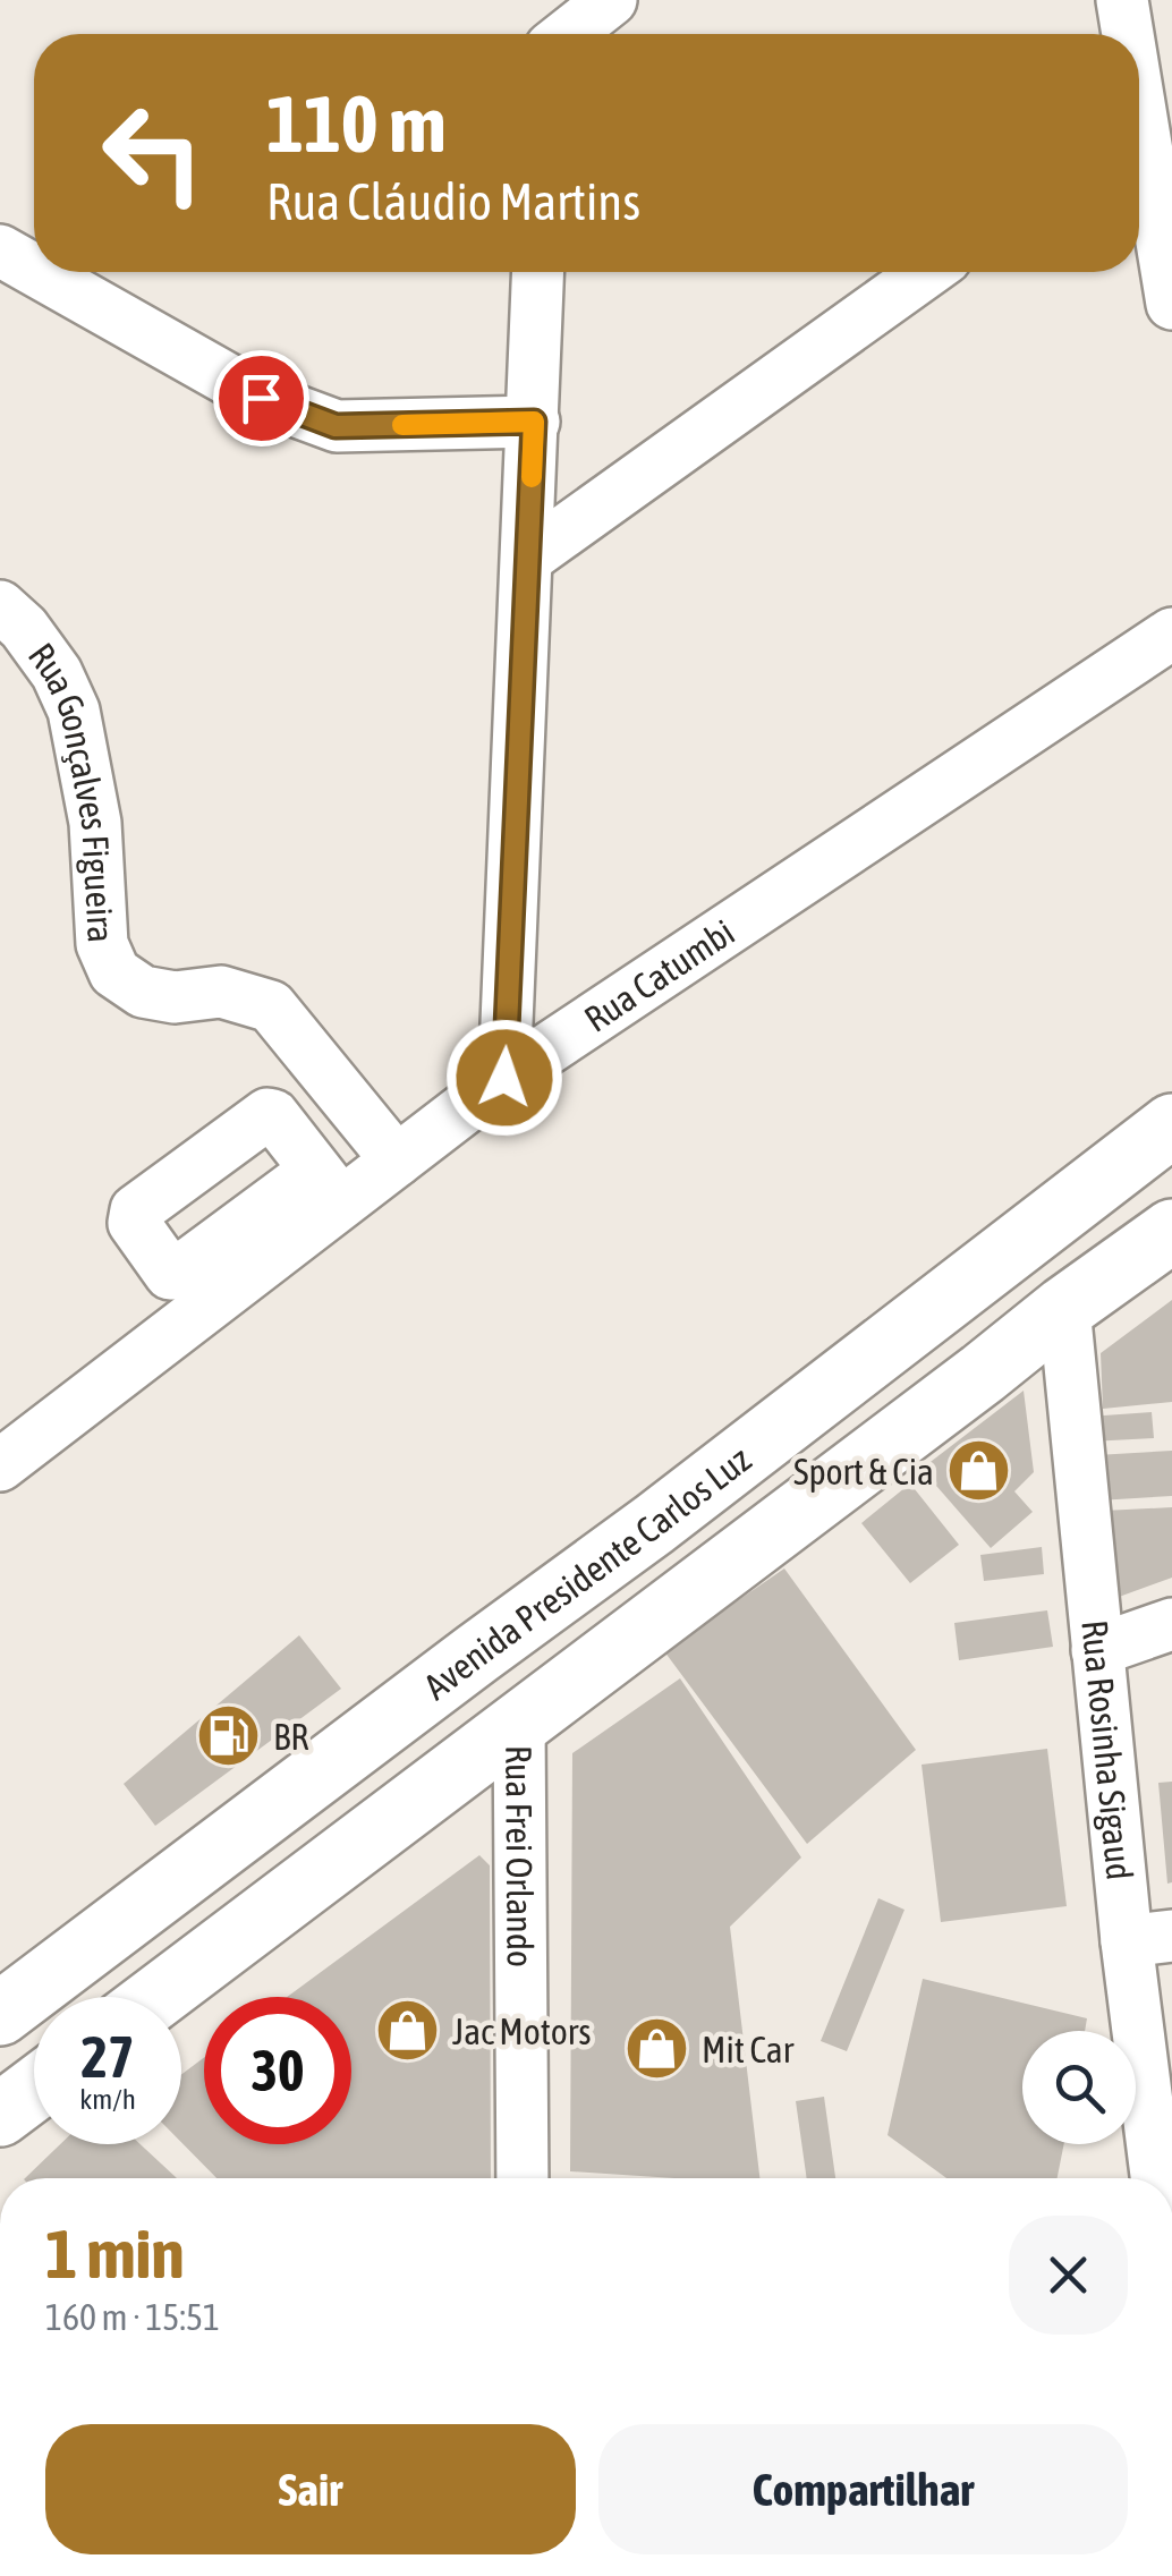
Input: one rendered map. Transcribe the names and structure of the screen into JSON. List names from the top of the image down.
{
  "streets": {
    "main road": ["Avenida Presidente Carlos Luz"],
    "street": [
      "Rua Gonçalves Figueira",
      "Rua Catumbi",
      "Rua Rosinha Sigaud",
      "Rua Frei Orlando"
    ]
  },
  "crossings": [
    ["Rua Gonçalves Figueira", "Rua Catumbi"]
  ],
  "places": {
    "shop": ["Sport & Cia", "Jac Motors", "Mit Car"],
    "fuel station": ["BR"]
  },
  "page": {
    "turn": ["110 m", "Rua Cláudio Martins"],
    "speed": "27 km/h",
    "limit": "30",
    "heading": ["1 min", "160 m · 15:51"],
    "buttons": ["Sair", "Compartilhar"]
  }
}
